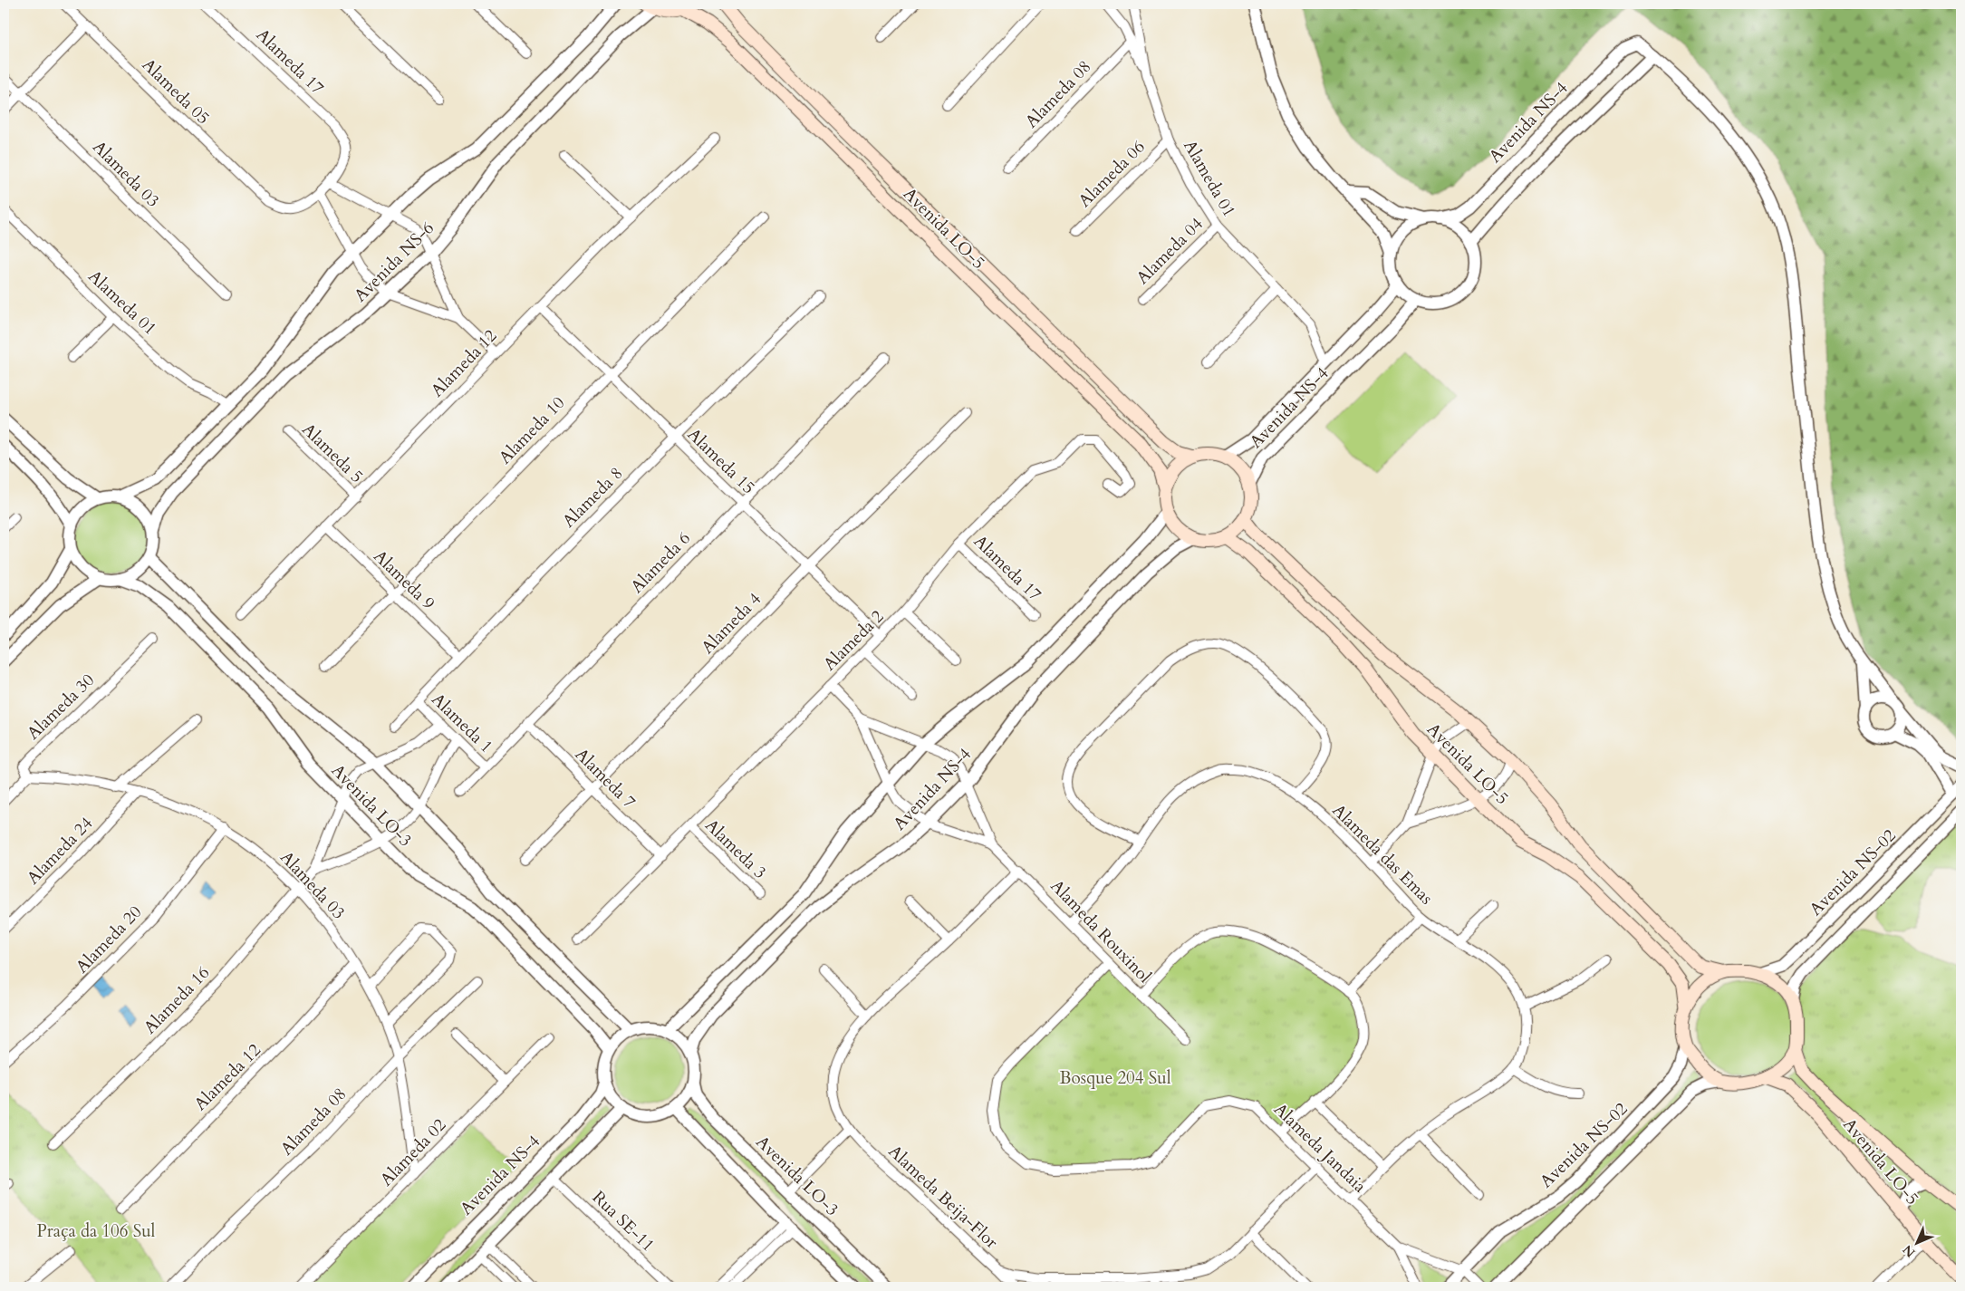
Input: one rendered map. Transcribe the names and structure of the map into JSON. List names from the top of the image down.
{
  "streets": {
    "main road": ["Avenida LO-5"],
    "street": [
      "Alameda 17",
      "Alameda 05",
      "Alameda 08",
      "Avenida NS-4",
      "Alameda 03",
      "Alameda 06",
      "Alameda 01",
      "Alameda 04",
      "Avenida NS-6",
      "Alameda 12",
      "Alameda 10",
      "Alameda 5",
      "Alameda 15",
      "Alameda 8",
      "Alameda 6",
      "Alameda 9",
      "Alameda 4",
      "Alameda 2",
      "Alameda 30",
      "Alameda 1",
      "Alameda 7",
      "Avenida LO-3",
      "Alameda 3",
      "Alameda 24",
      "Alameda das Emas",
      "Avenida NS-02",
      "Alameda Rouxinol",
      "Alameda 20",
      "Alameda 16",
      "Alameda Jandaia",
      "Alameda 02",
      "Alameda Beija-Flor",
      "Rua SE-11"
    ]
  },
  "crossings": [
    ["Alameda 17", "Alameda 2"],
    ["Alameda 08", "Alameda 03"],
    ["Avenida NS-4", "Alameda 01"],
    ["Avenida NS-4", "Avenida LO-5"],
    ["Avenida NS-4", "Avenida LO-3"],
    ["Alameda 03", "Alameda 12"],
    ["Alameda 03", "Alameda 30"],
    ["Alameda 03", "Alameda 24"],
    ["Alameda 03", "Alameda 20"],
    ["Alameda 03", "Alameda 16"],
    ["Alameda 03", "Alameda 02"],
    ["Alameda 06", "Alameda 01"],
    ["Alameda 01", "Alameda 04"],
    ["Alameda 01", "Avenida NS-6"],
    ["Avenida LO-5", "Avenida NS-02"],
    ["Avenida NS-6", "Avenida LO-3"],
    ["Alameda 12", "Alameda 5"],
    ["Alameda 12", "Alameda 15"],
    ["Alameda 12", "Alameda 9"],
    ["Alameda 10", "Alameda 15"],
    ["Alameda 10", "Alameda 9"],
    ["Alameda 15", "Alameda 8"],
    ["Alameda 15", "Alameda 6"],
    ["Alameda 15", "Alameda 4"],
    ["Alameda 15", "Alameda 2"],
    ["Alameda 8", "Alameda 9"],
    ["Alameda 8", "Alameda 1"],
    ["Alameda 6", "Alameda 1"],
    ["Alameda 6", "Alameda 7"],
    ["Alameda 4", "Alameda 7"],
    ["Alameda 2", "Alameda 7"],
    ["Alameda 2", "Alameda 3"],
    ["Alameda 1", "Alameda 16"],
    ["Avenida LO-3", "Alameda 16"],
    ["Alameda das Emas", "Alameda Rouxinol"],
    ["Alameda das Emas", "Alameda Jandaia"],
    ["Avenida NS-02", "Alameda Jandaia"],
    ["Alameda Rouxinol", "Alameda Jandaia"],
    ["Alameda Rouxinol", "Alameda Beija-Flor"],
    ["Alameda Jandaia", "Alameda Beija-Flor"]
  ],
  "parks": ["Bosque 204 Sul", "Praça da 106 Sul"],
  "north": "bottom left"
}
